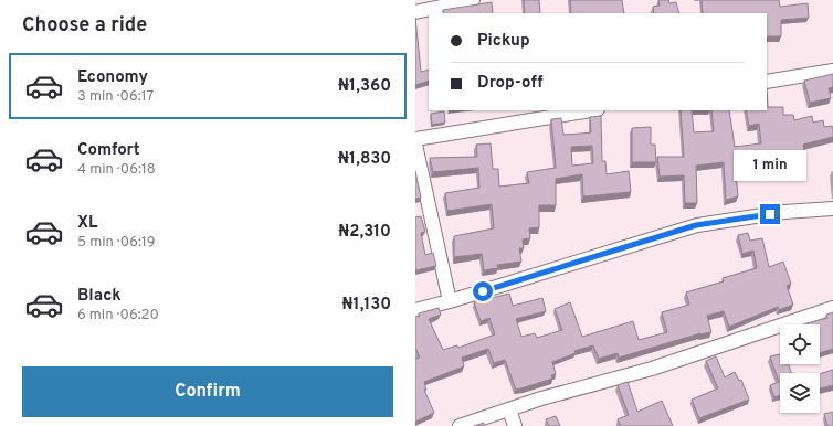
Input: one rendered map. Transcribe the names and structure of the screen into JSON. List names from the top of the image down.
{
  "page": {
    "heading": "Choose a ride",
    "banner": ["Pickup", "Drop-off"],
    "list": [
      {
        "name": "Economy",
        "note": "3 min · 06:17",
        "value": "₦1,360"
      },
      {
        "name": "Comfort",
        "note": "4 min · 06:18",
        "value": "₦1,830"
      },
      {
        "name": "XL",
        "note": "5 min · 06:19",
        "value": "₦2,310"
      },
      {
        "name": "Black",
        "note": "6 min · 06:20",
        "value": "₦1,130"
      }
    ],
    "bubble": "1 min",
    "buttons": "Confirm"
  }
}
